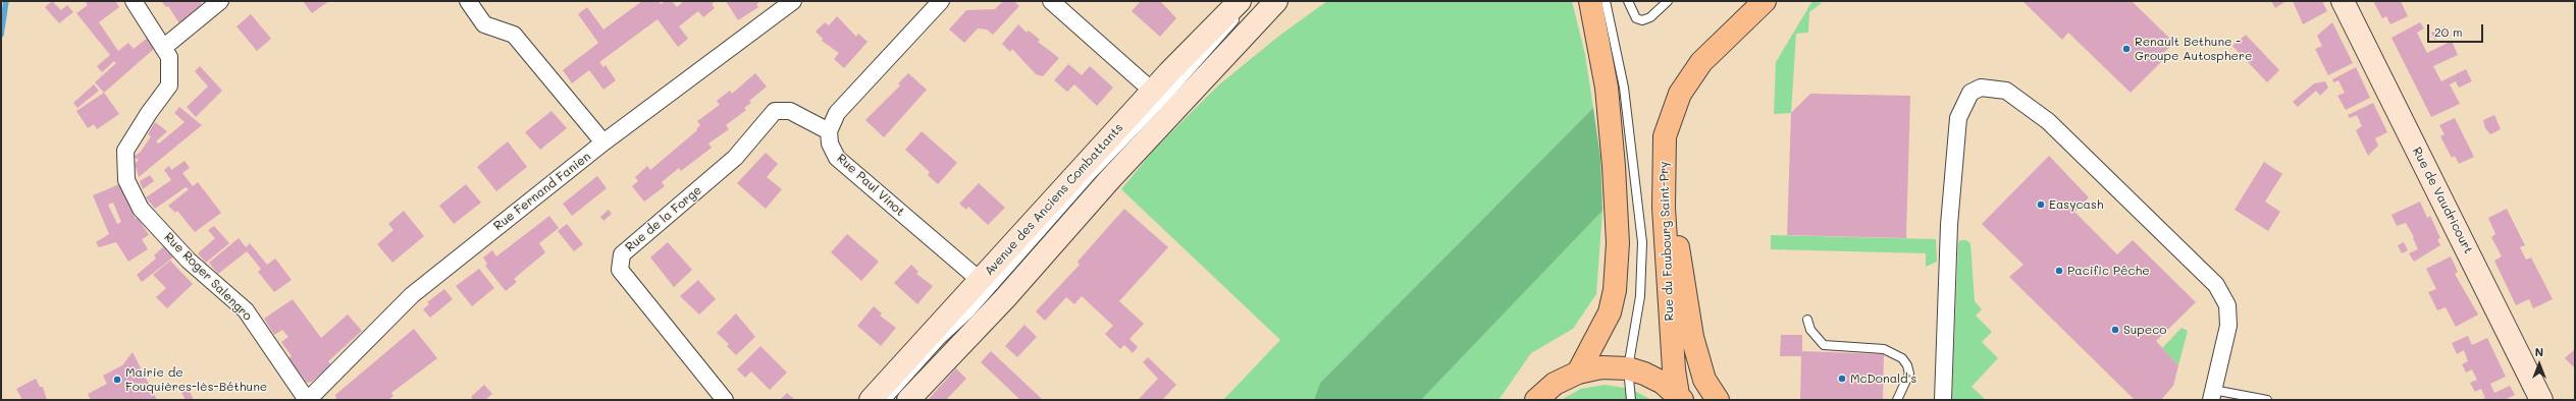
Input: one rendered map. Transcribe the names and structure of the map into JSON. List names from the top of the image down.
{
  "streets": {
    "main road": ["Rue du Faubourg Saint-Pry"],
    "street": [
      "Rue Paul Vinot",
      "Rue Fernand Fanien",
      "Avenue des Anciens Combattants",
      "Rue de Vaudricourt",
      "Rue de la Forge",
      "Rue Roger Salengro"
    ]
  },
  "crossings": [
    ["Rue Paul Vinot", "Avenue des Anciens Combattants"],
    ["Rue Paul Vinot", "Rue de la Forge"],
    ["Rue Fernand Fanien", "Rue Roger Salengro"]
  ],
  "places": [
    "Renault Bethune - Groupe Autosphere",
    "Easycash",
    "Pacific Pêche",
    "Supeco",
    "McDonald's",
    "Mairie de Fouquières-lès-Béthune"
  ],
  "scale_bar": "20 m",
  "north": "top"
}
